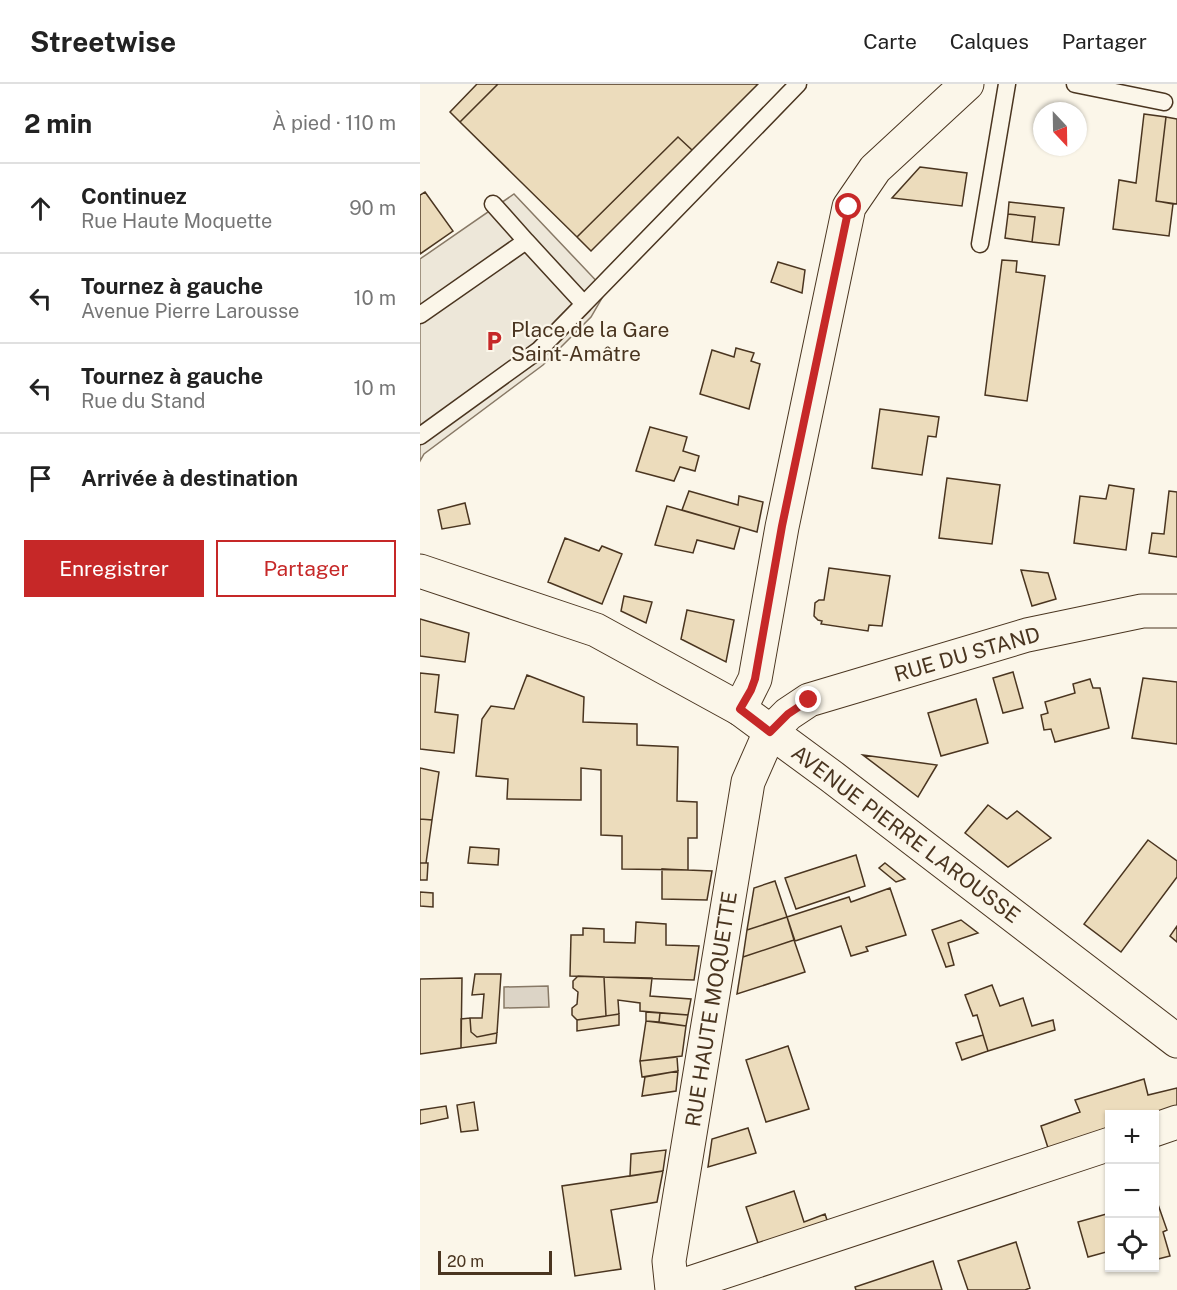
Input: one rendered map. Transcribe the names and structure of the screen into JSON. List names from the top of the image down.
{
  "streets": {
    "street": ["RUE DU STAND", "AVENUE PIERRE LAROUSSE", "RUE HAUTE MOQUETTE"]
  },
  "crossings": [
    ["RUE DU STAND", "AVENUE PIERRE LAROUSSE"],
    ["RUE DU STAND", "RUE HAUTE MOQUETTE"],
    ["AVENUE PIERRE LAROUSSE", "RUE HAUTE MOQUETTE"]
  ],
  "places": {
    "parking": ["Place de la Gare Saint-Amâtre"]
  },
  "scale_bar": "20 m",
  "north": "bottom",
  "page": {
    "header": "Streetwise",
    "nav": ["Carte", "Calques", "Partager"],
    "heading": ["2 min", "À pied · 110 m"],
    "list": [
      ["Continuez", "Rue Haute Moquette", "90 m"],
      ["Tournez à gauche", "Avenue Pierre Larousse", "10 m"],
      ["Tournez à gauche", "Rue du Stand", "10 m"],
      "Arrivée à destination"
    ],
    "buttons": ["Enregistrer", "Partager"],
    "map_buttons": ["+", "−"],
    "scale": "20 m"
  }
}
